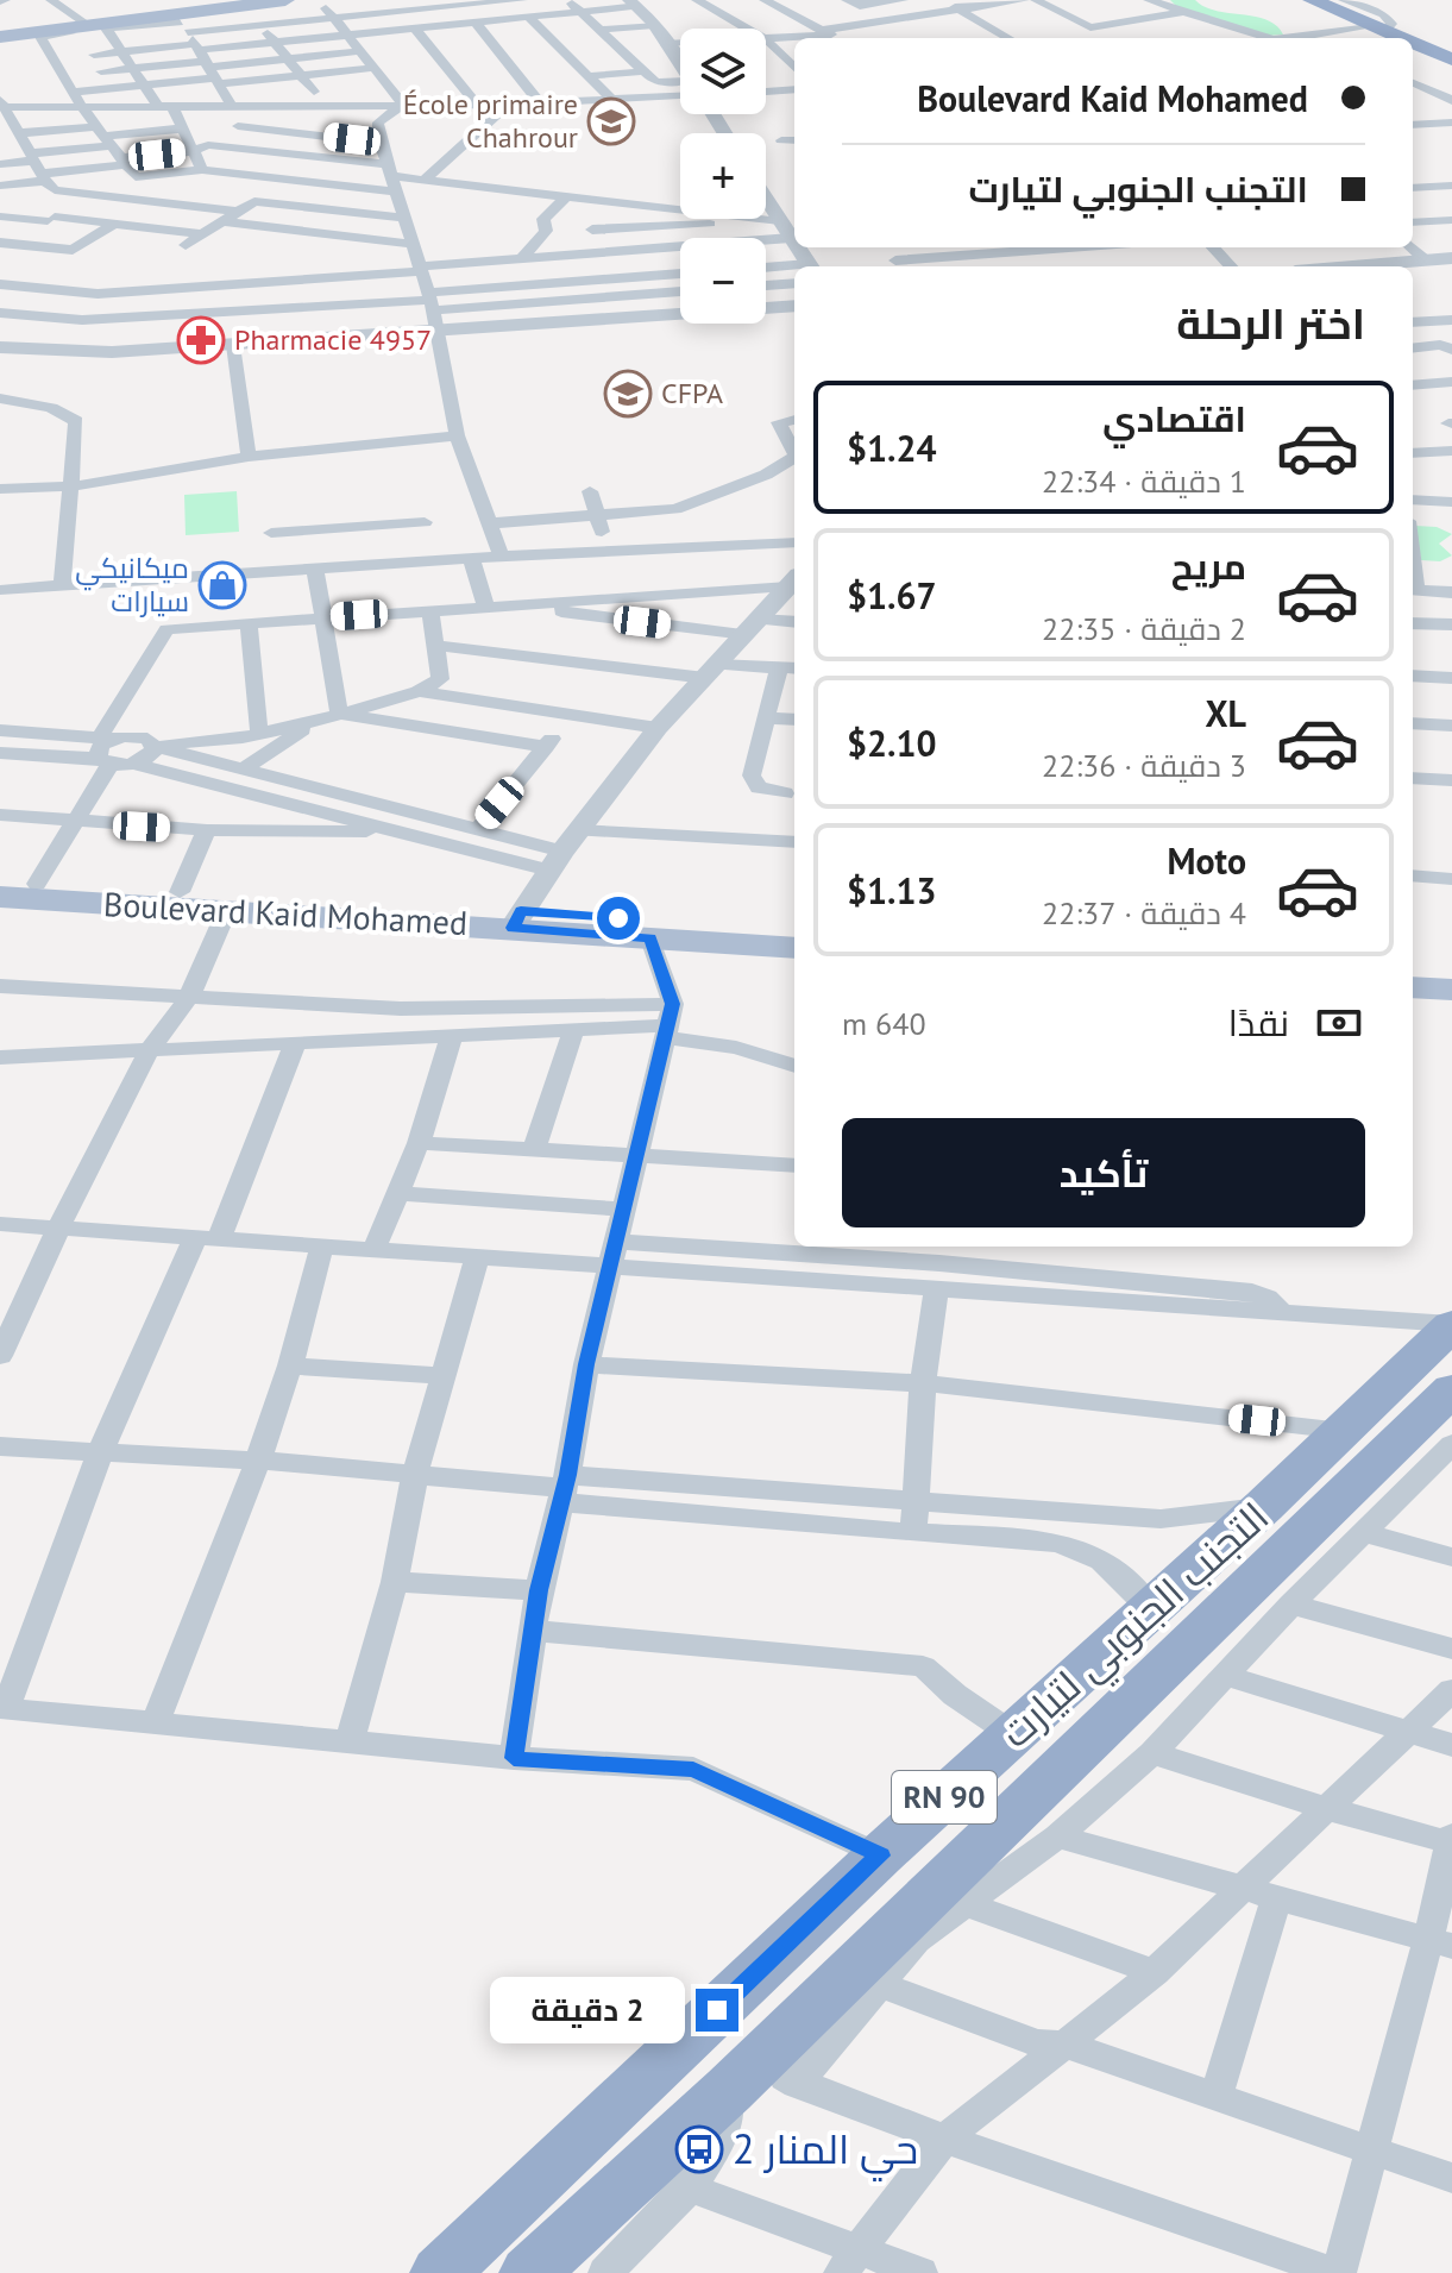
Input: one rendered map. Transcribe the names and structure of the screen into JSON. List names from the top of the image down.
{
  "streets": {
    "highway": ["التجنب الجنوبي لتيارت", "RN 90"],
    "main road": ["Boulevard Kaid Mohamed"]
  },
  "places": {
    "school or university": ["École primaire Chahrour", "CFPA"],
    "pharmacy": ["Pharmacie 4957"],
    "shop": ["ميكانيكي سيارات"],
    "bus stop": ["حي المنار 2"]
  },
  "page": {
    "map_buttons": ["+", "−"],
    "banner": ["Boulevard Kaid Mohamed", "التجنب الجنوبي لتيارت"],
    "heading": "اختر الرحلة",
    "list": [
      {
        "name": "اقتصادي",
        "note": "1 دقيقة · 22:34",
        "value": "$1.24"
      },
      {
        "name": "مريح",
        "note": "2 دقيقة · 22:35",
        "value": "$1.67"
      },
      {
        "name": "XL",
        "note": "3 دقيقة · 22:36",
        "value": "$2.10"
      },
      {
        "name": "Moto",
        "note": "4 دقيقة · 22:37",
        "value": "$1.13"
      }
    ],
    "pay": ["نقدًا", "640 m"],
    "buttons": "تأكيد",
    "bubble": "2 دقيقة"
  }
}
